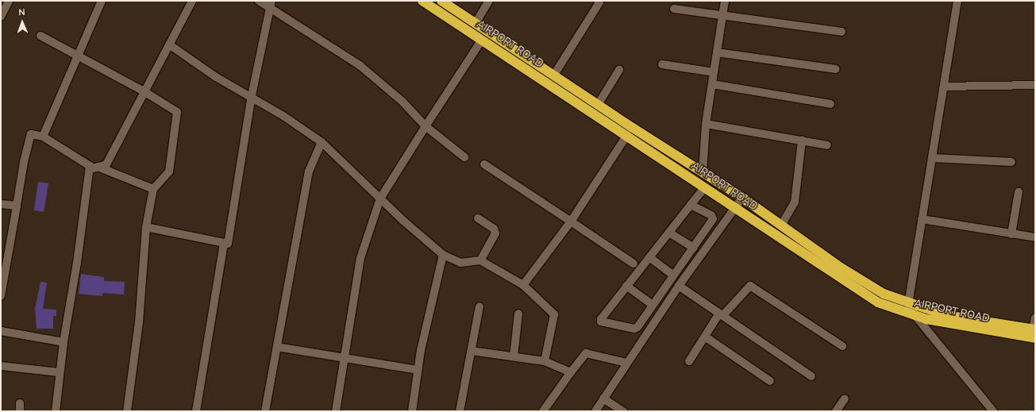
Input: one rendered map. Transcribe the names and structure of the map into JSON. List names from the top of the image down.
{
  "streets": {
    "highway": ["AIRPORT ROAD"]
  },
  "north": "top"
}
